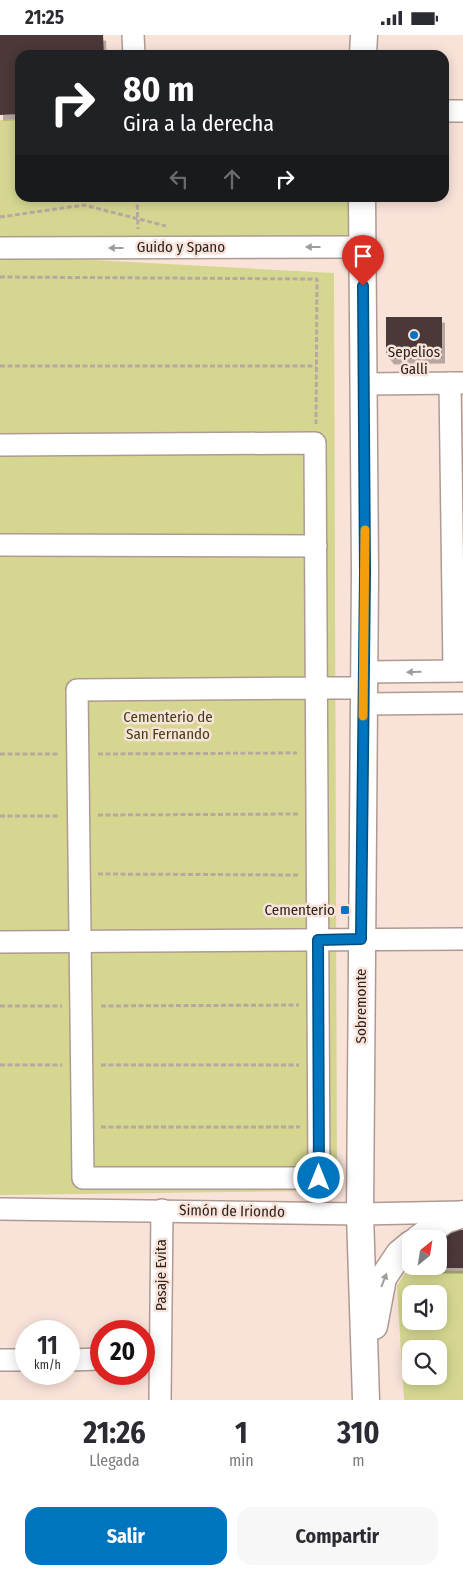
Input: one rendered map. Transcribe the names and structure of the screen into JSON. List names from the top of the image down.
{
  "streets": {
    "main road": ["Sobremonte"],
    "street": ["Guido y Spano", "Simón de Iriondo", "Pasaje Evita"]
  },
  "crossings": [
    ["Guido y Spano", "Sobremonte"],
    ["Sobremonte", "Simón de Iriondo"],
    ["Simón de Iriondo", "Pasaje Evita"]
  ],
  "one_way": ["Guido y Spano"],
  "parks": ["Cementerio de San Fernando"],
  "places": {
    "other": ["Sepelios Galli"],
    "transit": ["Cementerio"]
  },
  "north": "top right",
  "page": {
    "status": "21:25",
    "turn": ["80 m", "Gira a la derecha"],
    "speed": "11 km/h",
    "limit": "20",
    "eta": [
      "21:26",
      "Llegada",
      "1",
      "min",
      "310",
      "m"
    ],
    "buttons": ["Salir", "Compartir"]
  }
}
